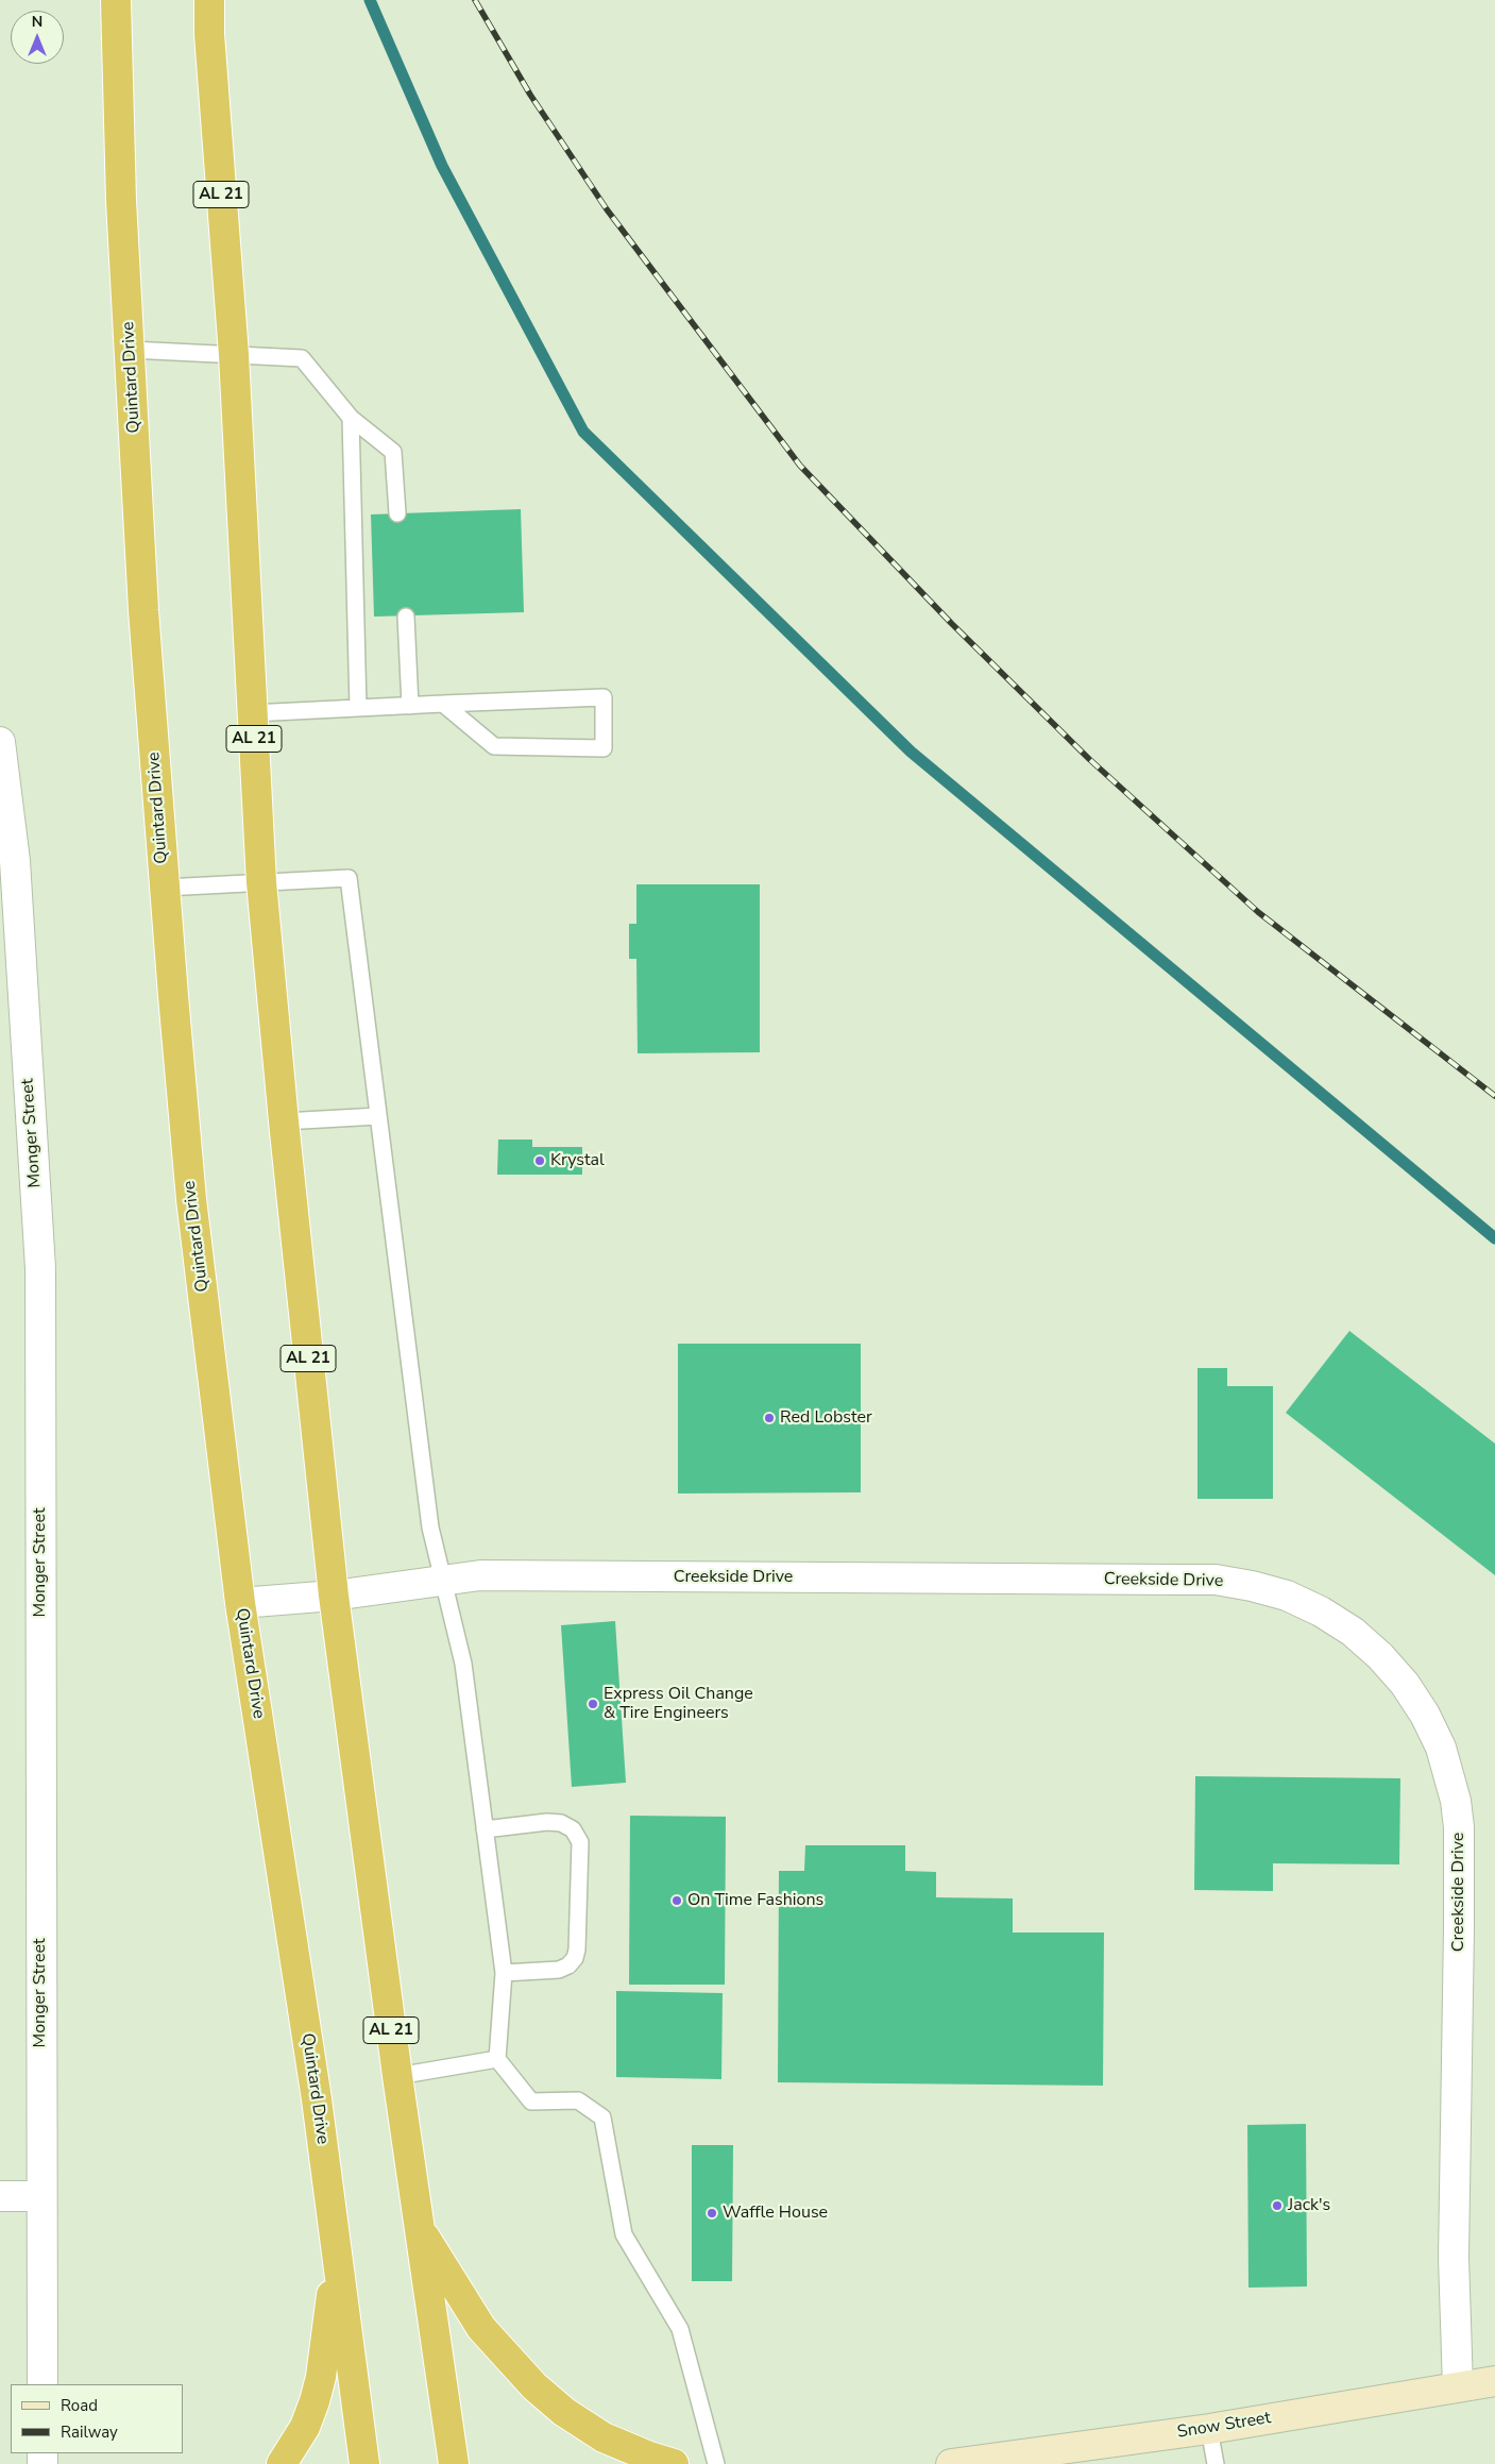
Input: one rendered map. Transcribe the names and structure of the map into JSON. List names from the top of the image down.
{
  "streets": {
    "highway": ["AL 21", "Quintard Drive"],
    "main road": ["Snow Street"],
    "street": ["Monger Street", "Creekside Drive"]
  },
  "crossings": [
    ["AL 21", "Creekside Drive"],
    ["Quintard Drive", "Creekside Drive"],
    ["Creekside Drive", "Snow Street"]
  ],
  "places": [
    "Krystal",
    "Red Lobster",
    "Express Oil Change & Tire Engineers",
    "On Time Fashions",
    "Jack's",
    "Waffle House"
  ],
  "legend": ["Road", "Railway"],
  "north": "top"
}
